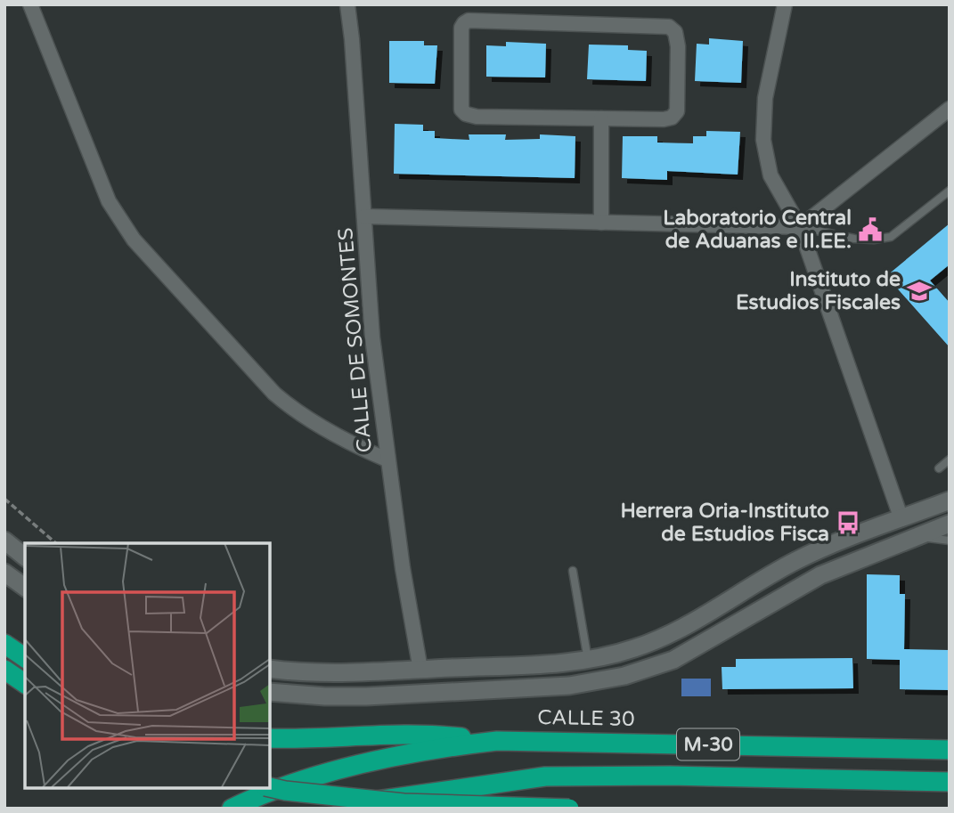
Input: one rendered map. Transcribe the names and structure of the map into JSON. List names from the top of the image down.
{
  "streets": {
    "highway": ["CALLE 30", "M-30"],
    "street": ["CALLE DE SOMONTES"]
  },
  "places": {
    "public building": ["Laboratorio Central de Aduanas e II.EE."],
    "school or university": ["Instituto de Estudios Fiscales"],
    "bus stop": ["Herrera Oria-Instituto de Estudios Fisca"]
  }
}
